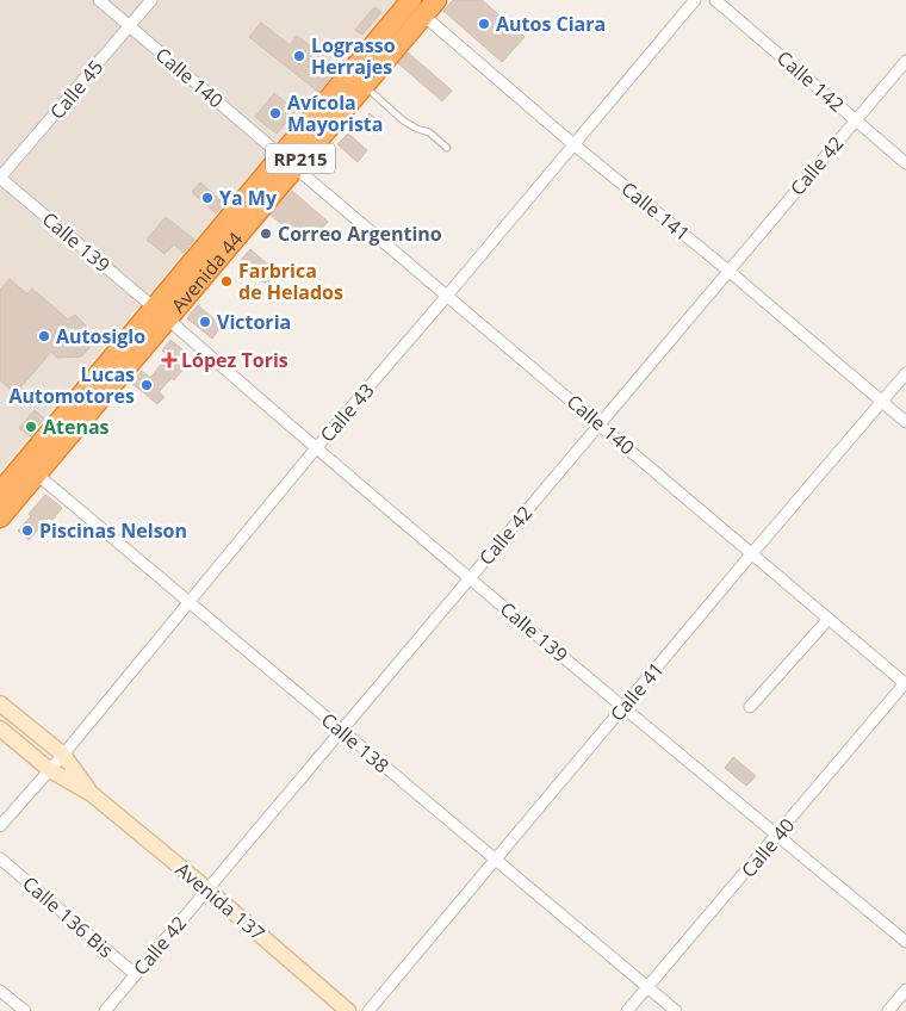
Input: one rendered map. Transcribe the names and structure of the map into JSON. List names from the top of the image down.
{
  "streets": {
    "highway": ["RP215", "Avenida 44"],
    "street": [
      "Calle 140",
      "Calle 142",
      "Calle 45",
      "Calle 42",
      "Calle 141",
      "Calle 139",
      "Calle 43",
      "Calle 41",
      "Calle 138",
      "Calle 40",
      "Avenida 137",
      "Calle 136 Bis"
    ]
  },
  "crossings": [
    ["Calle 140", "Calle 45"],
    ["Calle 140", "Calle 42"],
    ["Calle 140", "Avenida 44"],
    ["Calle 140", "Calle 43"],
    ["Calle 140", "Calle 41"],
    ["Calle 140", "Calle 40"],
    ["Calle 142", "Calle 42"],
    ["Calle 45", "Calle 139"],
    ["Calle 42", "Calle 141"],
    ["Calle 42", "Calle 139"],
    ["Calle 42", "Calle 138"],
    ["Calle 42", "Avenida 137"],
    ["Calle 42", "Calle 136 Bis"],
    ["Calle 141", "Avenida 44"],
    ["Calle 141", "Calle 43"],
    ["Calle 141", "Calle 41"],
    ["Calle 139", "Avenida 44"],
    ["Calle 139", "Calle 43"],
    ["Calle 139", "Calle 41"],
    ["Calle 139", "Calle 40"],
    ["Avenida 44", "Calle 138"],
    ["Calle 43", "Calle 138"],
    ["Calle 43", "Avenida 137"],
    ["Calle 41", "Calle 138"],
    ["Calle 138", "Calle 40"]
  ],
  "places": {
    "other": [
      "Autos Ciara",
      "Lograsso Herrajes",
      "Avícola Mayorista",
      "Ya My",
      "Correo Argentino",
      "Farbrica de Helados",
      "Victoria",
      "Autosiglo",
      "Lucas Automotores",
      "Atenas",
      "Piscinas Nelson"
    ],
    "health": ["López Toris"]
  }
}
